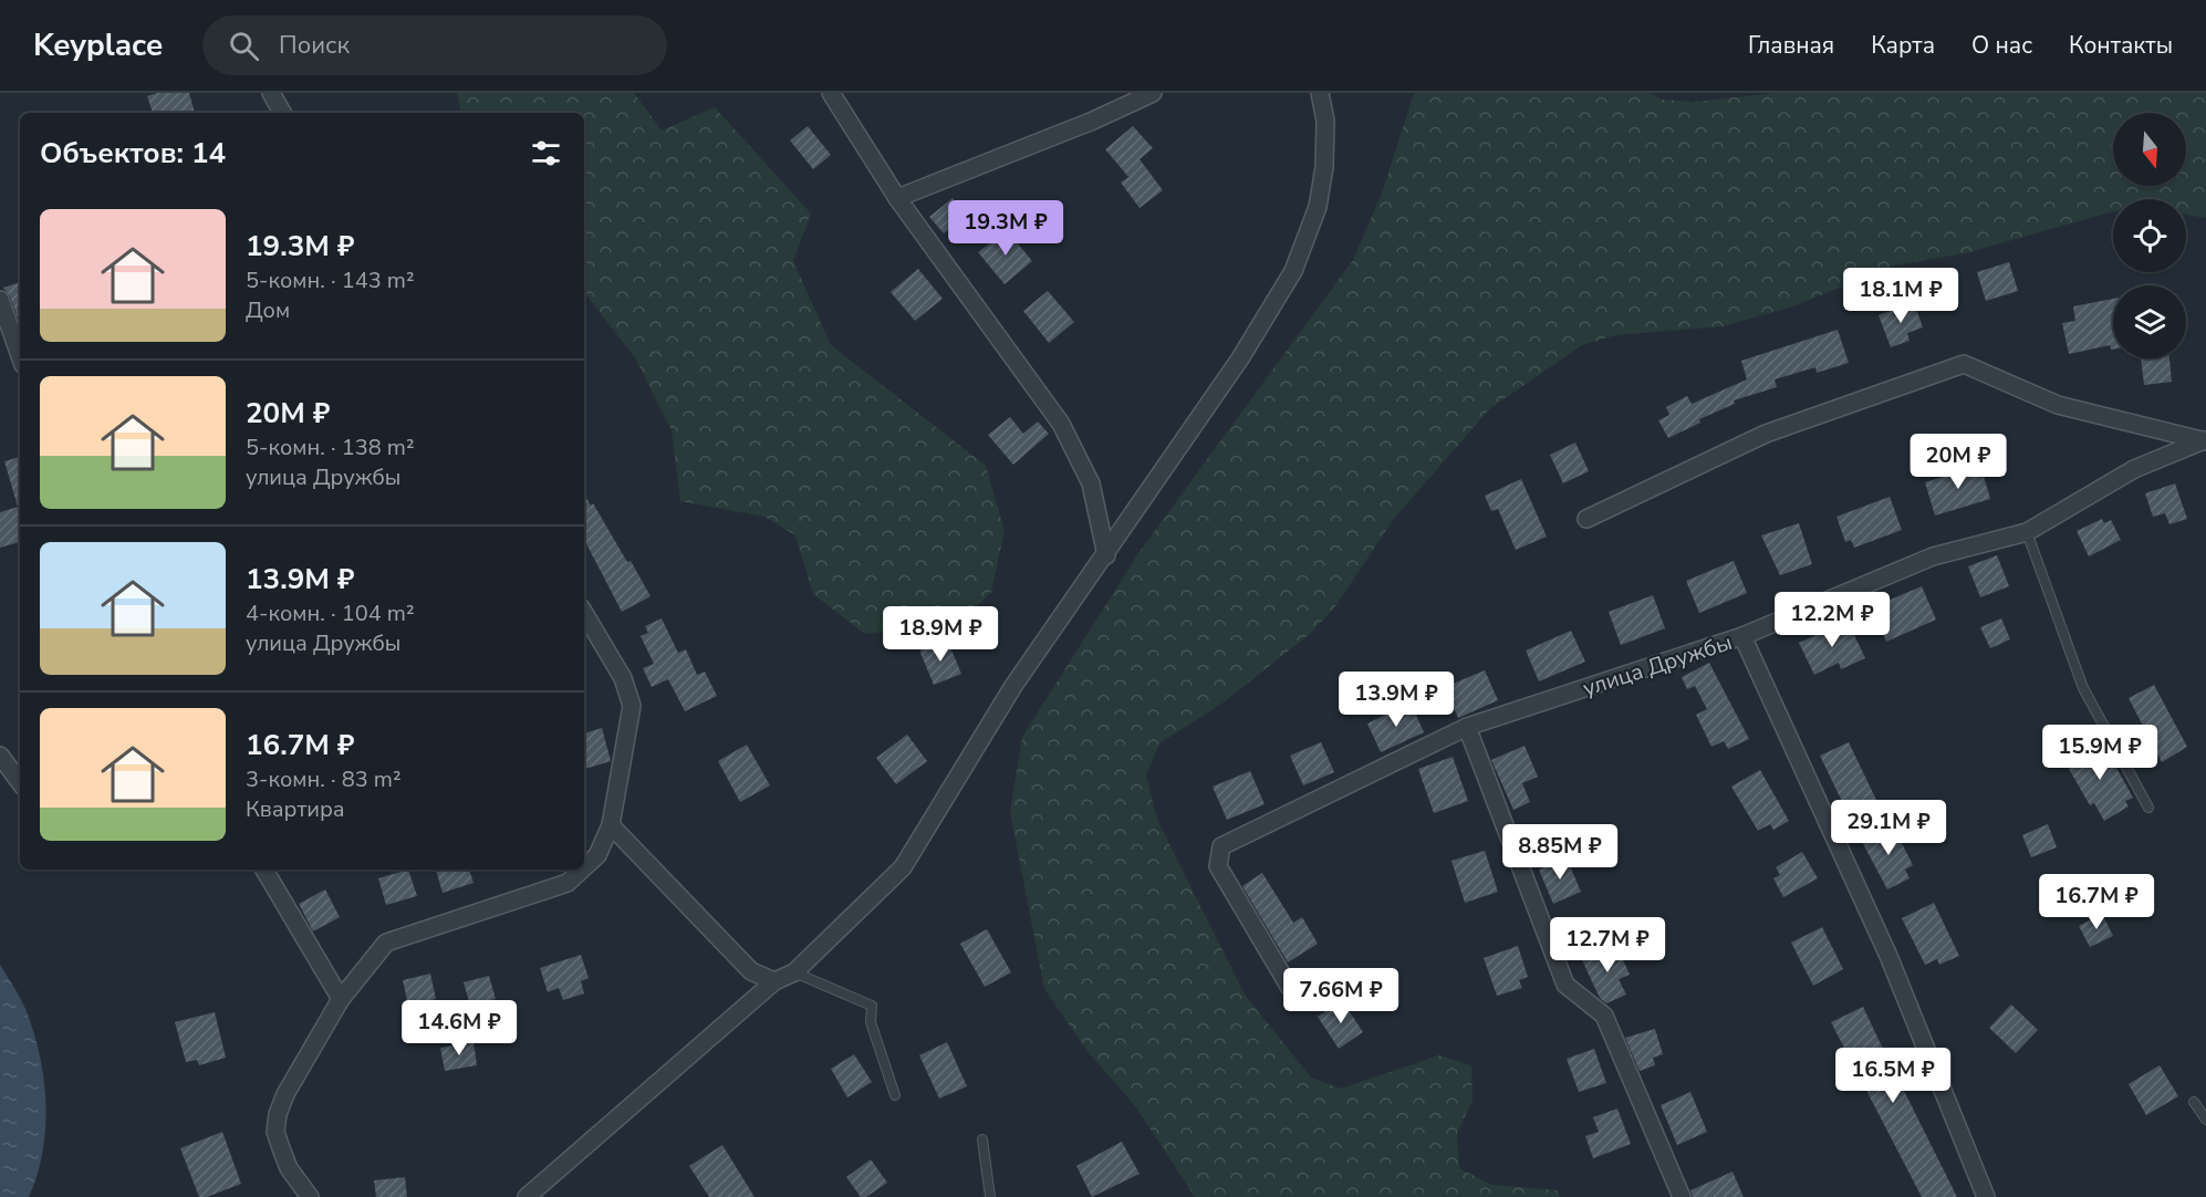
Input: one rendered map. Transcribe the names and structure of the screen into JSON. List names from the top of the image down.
{
  "streets": {
    "street": ["улица Дружбы"]
  },
  "north": "bottom",
  "page": {
    "header": "Keyplace",
    "search": "Поиск",
    "nav": [
      "Главная",
      "Карта",
      "О нас",
      "Контакты"
    ],
    "heading": "Объектов: 14",
    "list": [
      {
        "name": "19.3M ₽",
        "note": "5-комн. · 143 m² · Дом"
      },
      {
        "name": "20M ₽",
        "note": "5-комн. · 138 m² · улица Дружбы"
      },
      {
        "name": "13.9M ₽",
        "note": "4-комн. · 104 m² · улица Дружбы"
      },
      {
        "name": "16.7M ₽",
        "note": "3-комн. · 83 m² · Квартира"
      }
    ],
    "price": [
      "19.3M ₽",
      "18.1M ₽",
      "20M ₽",
      "12.2M ₽",
      "18.9M ₽",
      "13.9M ₽",
      "15.9M ₽",
      "29.1M ₽",
      "8.85M ₽",
      "16.7M ₽",
      "12.7M ₽",
      "7.66M ₽",
      "14.6M ₽",
      "16.5M ₽"
    ]
  }
}
